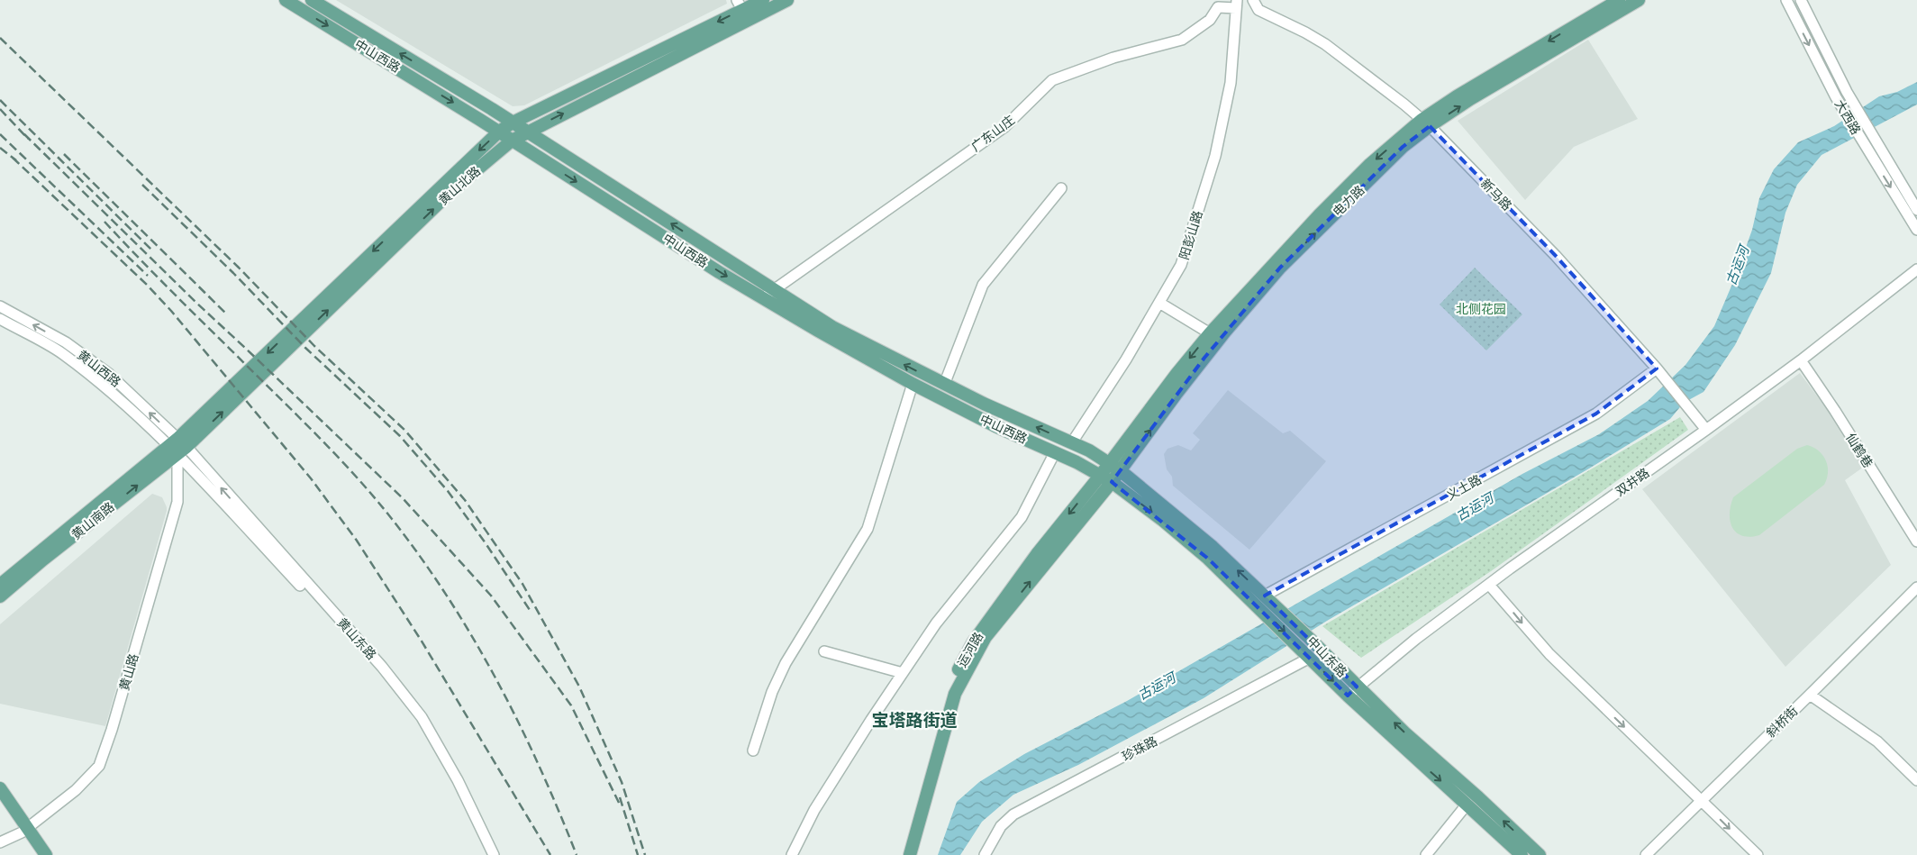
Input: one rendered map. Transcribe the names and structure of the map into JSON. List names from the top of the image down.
{
  "streets": {
    "main road": [
      "中山西路",
      "黄山北路",
      "电力路",
      "黄山南路",
      "运河路",
      "中山东路"
    ],
    "street": [
      "大西路",
      "广东山庄",
      "新马路",
      "阳彭山路",
      "黄山西路",
      "仙鹤巷",
      "双井路",
      "义土路",
      "黄山东路",
      "黄山路",
      "斜桥街",
      "珍珠路"
    ]
  },
  "crossings": [
    ["中山西路", "广东山庄"],
    ["中山西路", "黄山北路"],
    ["中山西路", "电力路"],
    ["中山西路", "阳彭山路"],
    ["中山西路", "运河路"],
    ["中山西路", "中山东路"],
    ["广东山庄", "阳彭山路"],
    ["黄山北路", "黄山西路"],
    ["黄山北路", "黄山南路"],
    ["黄山北路", "黄山东路"],
    ["黄山北路", "黄山路"],
    ["新马路", "电力路"],
    ["新马路", "双井路"],
    ["新马路", "义土路"],
    ["电力路", "运河路"],
    ["电力路", "中山东路"],
    ["黄山西路", "黄山南路"],
    ["黄山西路", "黄山东路"],
    ["黄山西路", "黄山路"],
    ["仙鹤巷", "双井路"],
    ["双井路", "中山东路"],
    ["义土路", "中山东路"],
    ["黄山南路", "黄山东路"],
    ["黄山南路", "黄山路"],
    ["黄山东路", "黄山路"],
    ["运河路", "中山东路"],
    ["中山东路", "珍珠路"]
  ],
  "districts": ["宝塔路街道"],
  "water": ["古运河"],
  "parks": ["北侧花园"]
}
